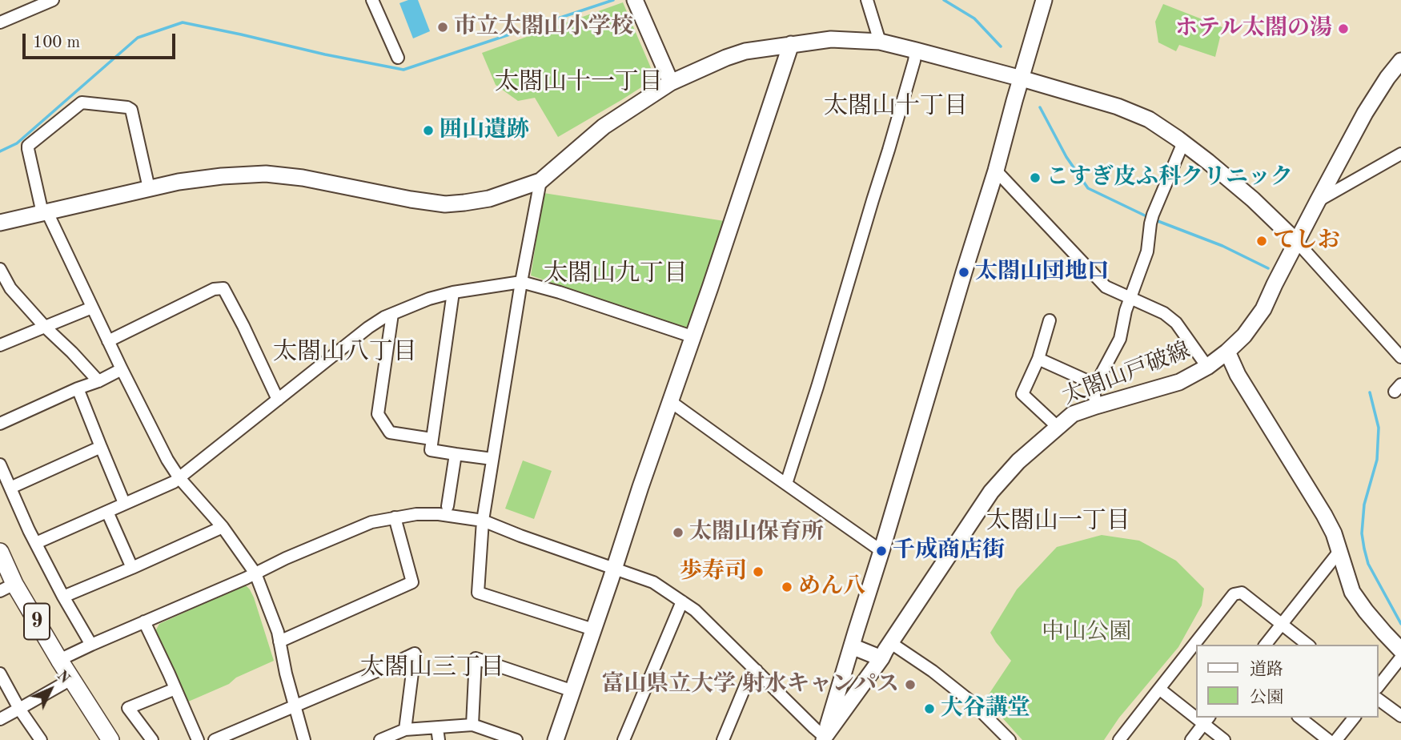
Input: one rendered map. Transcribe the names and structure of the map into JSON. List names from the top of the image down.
{
  "streets": {
    "main road": ["9"],
    "street": ["太閤山戸破線"]
  },
  "districts": [
    "太閤山十一丁目",
    "太閤山十丁目",
    "太閤山九丁目",
    "太閤山八丁目",
    "太閤山一丁目",
    "太閤山三丁目"
  ],
  "parks": ["中山公園"],
  "places": [
    "市立太閤山小学校",
    "ホテル太閤の湯",
    "囲山遺跡",
    "こすぎ皮ふ科クリニック",
    "てしお",
    "太閤山団地口",
    "太閤山保育所",
    "千成商店街",
    "歩寿司",
    "めん八",
    "富山県立大学 射水キャンパス",
    "大谷講堂"
  ],
  "legend": ["道路", "公園"],
  "scale_bar": "100 m",
  "north": "top right"
}
